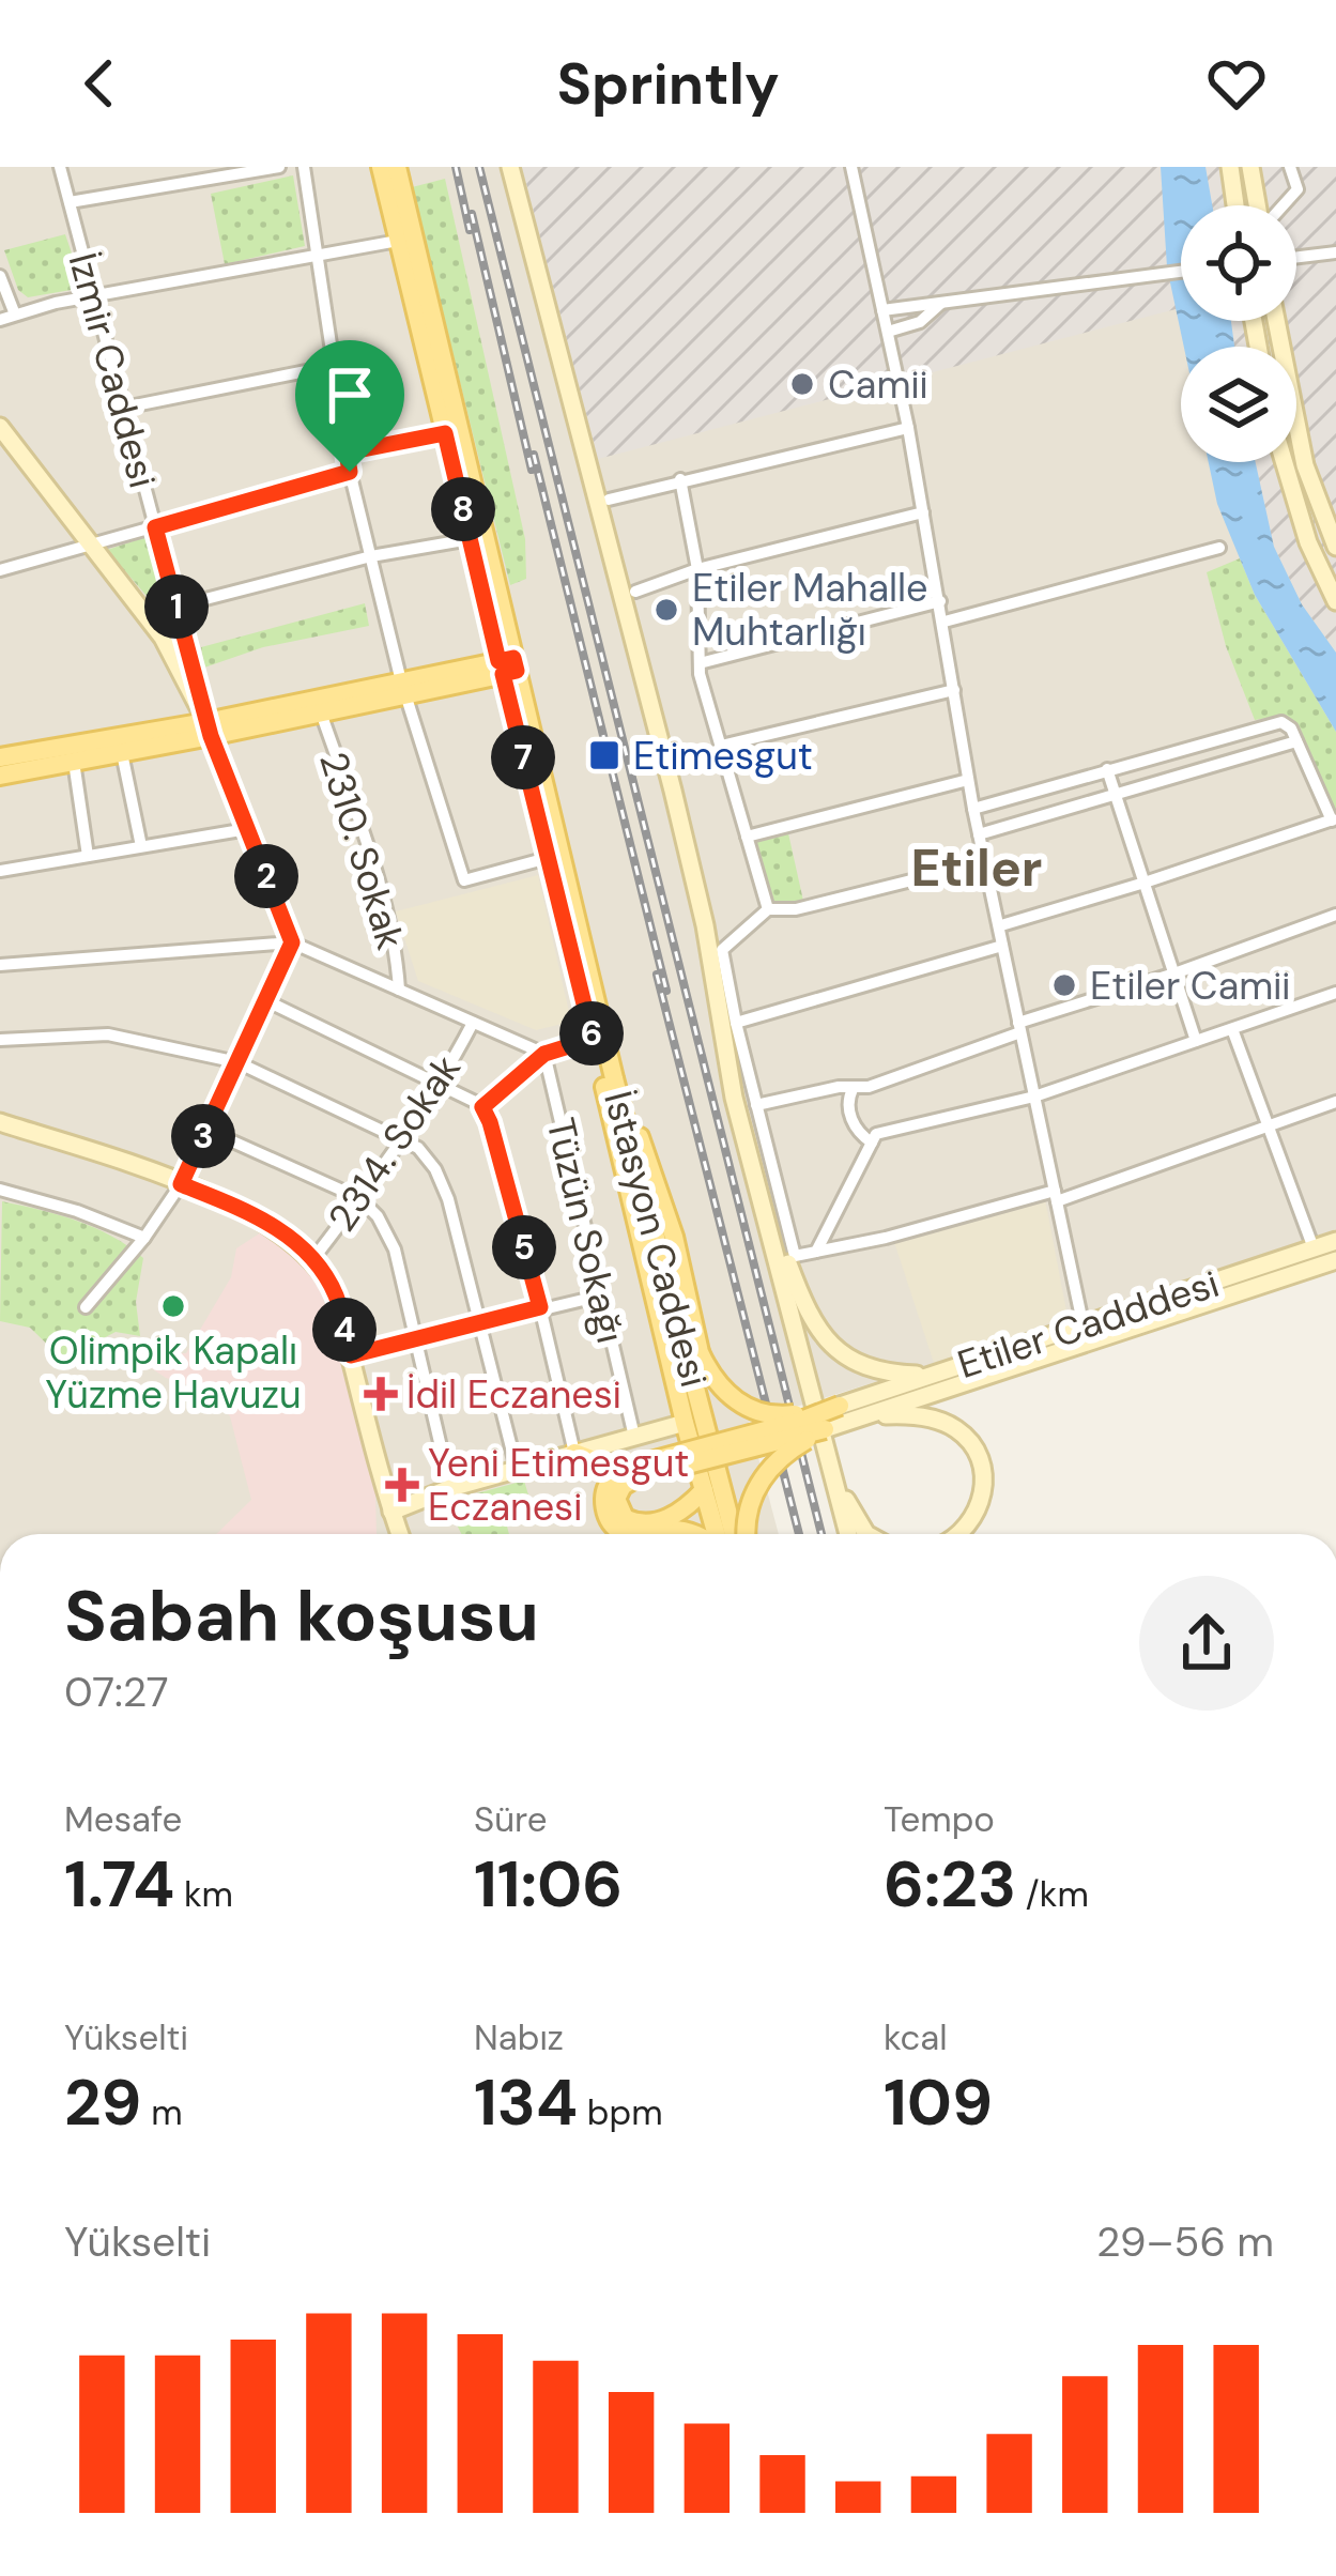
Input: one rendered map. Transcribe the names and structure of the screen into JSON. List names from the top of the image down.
{
  "streets": {
    "main road": ["İstasyon Caddesi", "Etiler Cadddesi"],
    "street": [
      "İzmir Caddesi",
      "2310. Sokak",
      "2314. Sokak",
      "Tüzün Sokağı"
    ]
  },
  "districts": ["Etiler"],
  "places": {
    "other": [
      "Camii",
      "Etiler Mahalle Muhtarlığı",
      "Etiler Camii",
      "Olimpik Kapalı Yüzme Havuzu"
    ],
    "transit": ["Etimesgut"],
    "health": ["İdil Eczanesi", "Yeni Etimesgut Eczanesi"]
  },
  "page": {
    "header": "Sprintly",
    "pins": [
      "8",
      "1",
      "7",
      "2",
      "6",
      "3",
      "5",
      "4"
    ],
    "heading": ["Sabah koşusu", "07:27"],
    "stats": [
      ["Mesafe", "1.74 km"],
      ["Süre", "11:06"],
      ["Tempo", "6:23 /km"],
      ["Yükselti", "29 m"],
      ["Nabız", "134 bpm"],
      ["kcal", "109"]
    ],
    "chart": ["Yükselti", "29–56 m"]
  }
}
